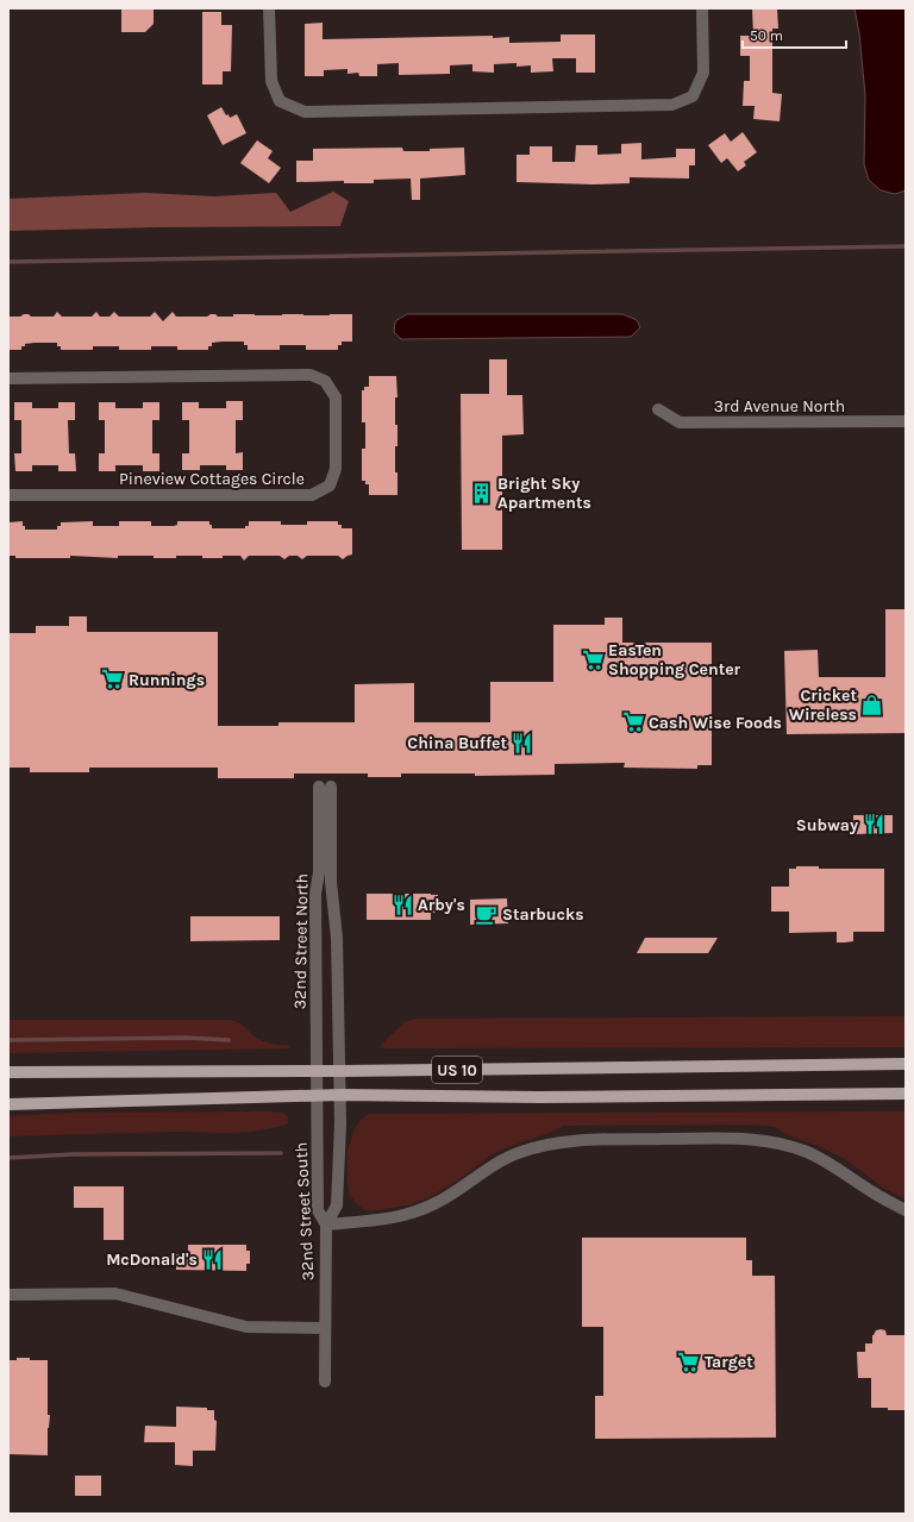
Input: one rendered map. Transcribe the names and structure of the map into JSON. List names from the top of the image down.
{
  "streets": {
    "main road": ["US 10"],
    "street": [
      "3rd Avenue North",
      "Pineview Cottages Circle",
      "32nd Street North",
      "32nd Street South"
    ]
  },
  "crossings": [
    ["32nd Street North", "US 10"],
    ["32nd Street North", "32nd Street South"],
    ["US 10", "32nd Street South"]
  ],
  "places": {
    "building": ["Bright Sky Apartments"],
    "supermarket": [
      "EasTen Shopping Center",
      "Runnings",
      "Cash Wise Foods",
      "Target"
    ],
    "shop": ["Cricket Wireless"],
    "restaurant": [
      "China Buffet",
      "Subway",
      "Arby's",
      "McDonald's"
    ],
    "cafe": ["Starbucks"]
  },
  "scale_bar": "50 m"
}
